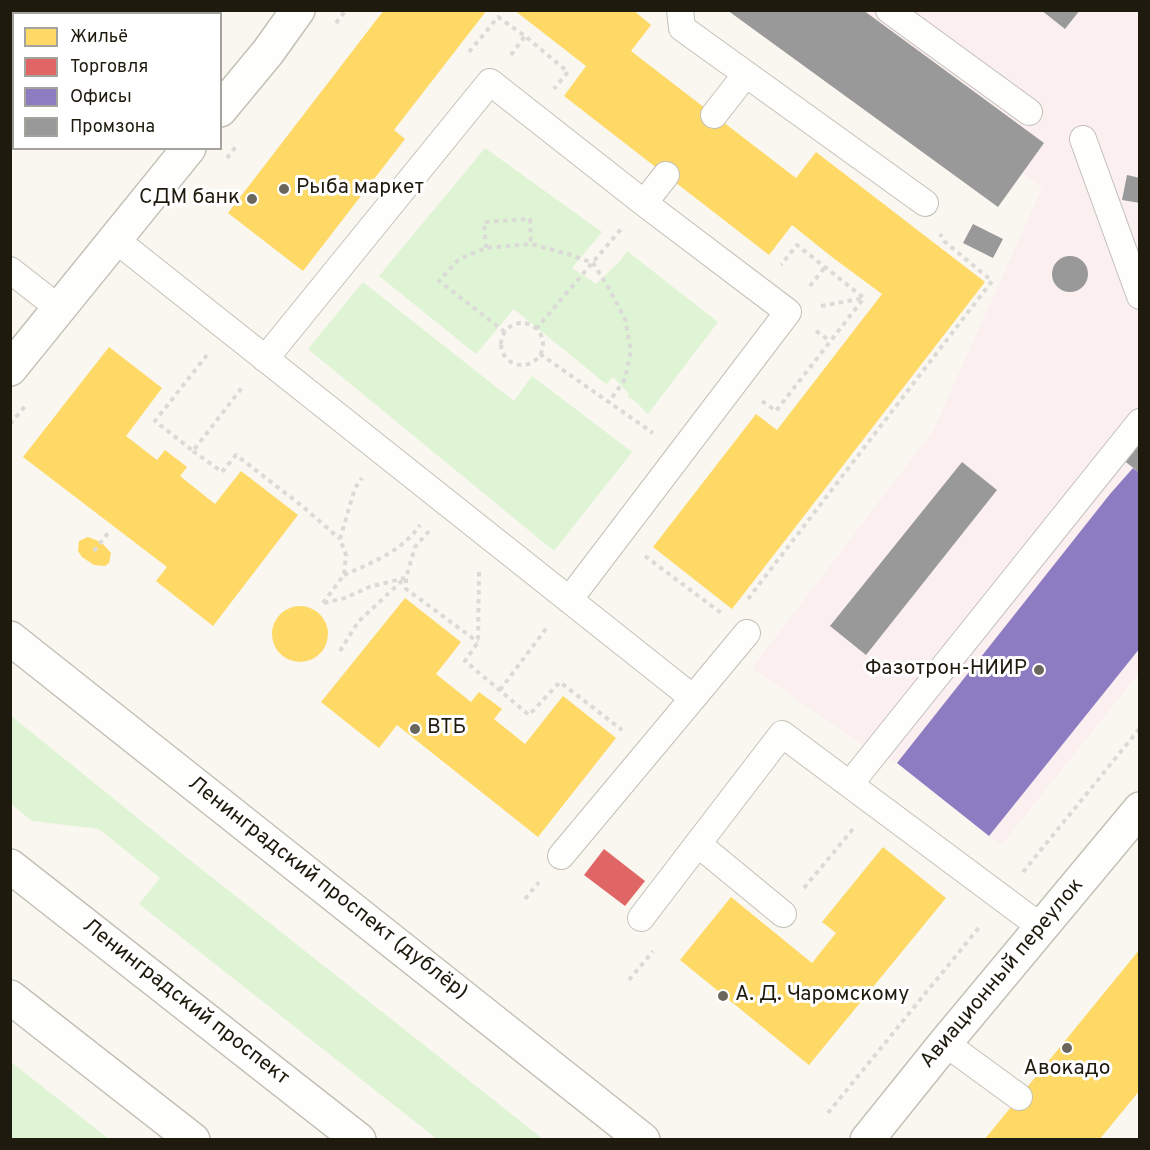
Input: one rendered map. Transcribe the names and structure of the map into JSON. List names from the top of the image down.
{
  "streets": {
    "main road": ["Ленинградский проспект (дублёр)", "Авиационный переулок", "Ленинградский проспект"]
  },
  "places": [
    "Рыба маркет",
    "СДМ банк",
    "Фазотрон-НИИР",
    "ВТБ",
    "А. Д. Чаромскому",
    "Авокадо"
  ],
  "legend": [
    "Жильё",
    "Торговля",
    "Офисы",
    "Промзона"
  ]
}
